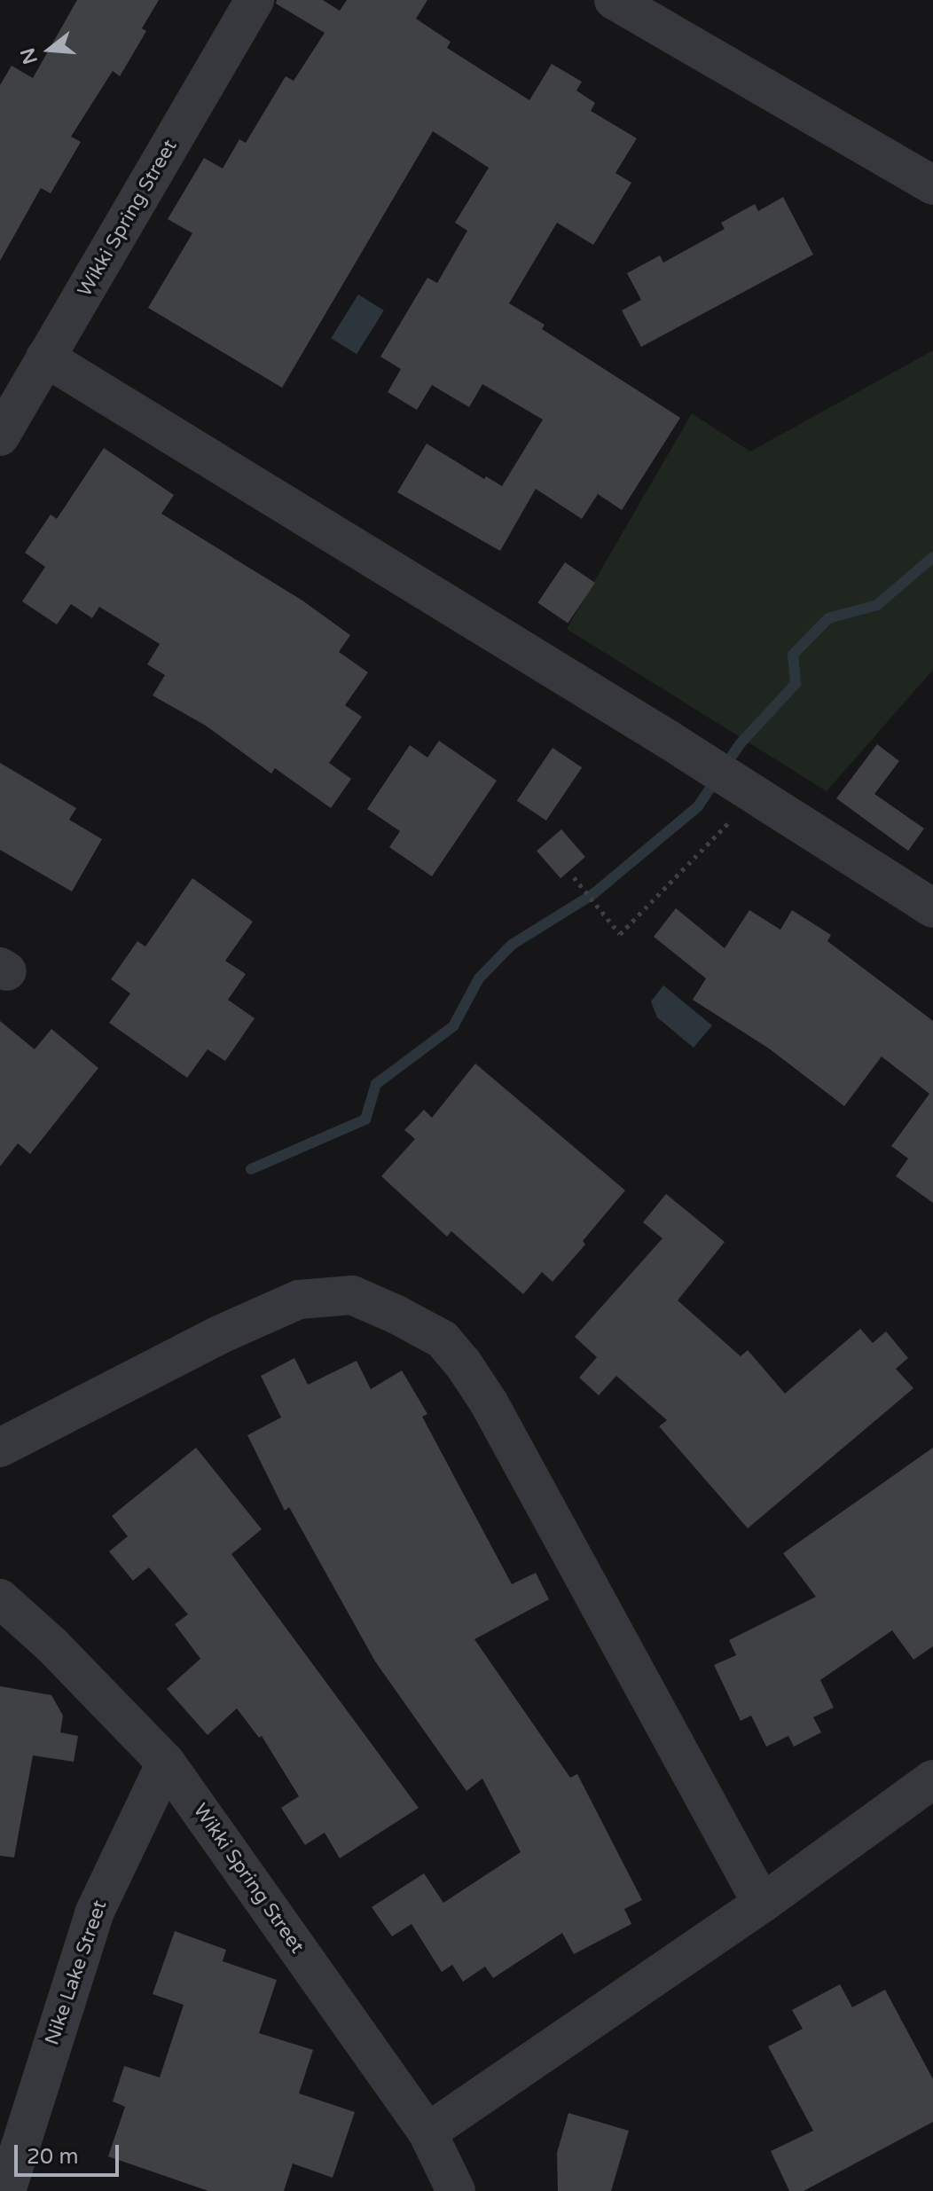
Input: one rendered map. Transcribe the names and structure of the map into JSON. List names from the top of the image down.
{
  "streets": {
    "street": ["Wikki Spring Street", "Nike Lake Street"]
  },
  "crossings": [
    ["Wikki Spring Street", "Nike Lake Street"]
  ],
  "scale_bar": "20 m",
  "north": "left"
}
